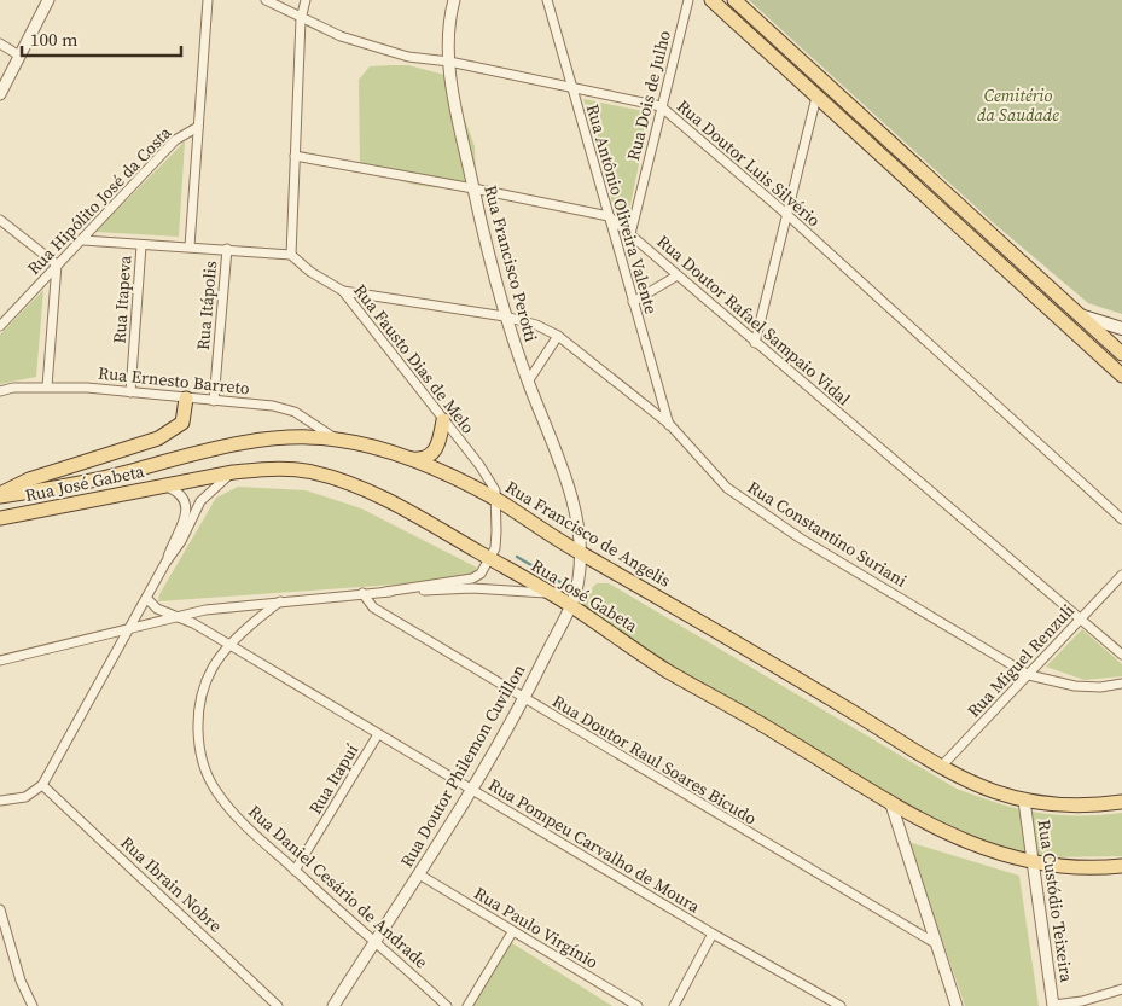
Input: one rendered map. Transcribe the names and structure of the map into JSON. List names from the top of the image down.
{
  "streets": {
    "main road": ["Rua José Gabeta", "Rua Francisco de Angelis"],
    "street": [
      "Rua Dois de Julho",
      "Rua Doutor Luis Silvério",
      "Rua Hipólito José da Costa",
      "Rua Antônio Oliveira Valente",
      "Rua Francisco Perotti",
      "Rua Itapeva",
      "Rua Itápolis",
      "Rua Doutor Rafael Sampaio Vidal",
      "Rua Fausto Dias de Melo",
      "Rua Ernesto Barreto",
      "Rua Constantino Suriani",
      "Rua Miguel Renzuli",
      "Rua Doutor Raul Soares Bicudo",
      "Rua Doutor Philemon Cuvillon",
      "Rua Itapuí",
      "Rua Pompeu Carvalho de Moura",
      "Rua Ibrain Nobre",
      "Rua Daniel Cesário de Andrade",
      "Rua Custódio Teixeira",
      "Rua Paulo Virgínio"
    ]
  },
  "crossings": [
    ["Rua Dois de Julho", "Rua Doutor Luis Silvério"],
    ["Rua Dois de Julho", "Rua Doutor Rafael Sampaio Vidal"],
    ["Rua Doutor Luis Silvério", "Rua Antônio Oliveira Valente"],
    ["Rua Doutor Luis Silvério", "Rua Francisco Perotti"],
    ["Rua Antônio Oliveira Valente", "Rua Doutor Rafael Sampaio Vidal"],
    ["Rua Antônio Oliveira Valente", "Rua Constantino Suriani"],
    ["Rua Francisco Perotti", "Rua Doutor Rafael Sampaio Vidal"],
    ["Rua Francisco Perotti", "Rua Constantino Suriani"],
    ["Rua Francisco Perotti", "Rua Doutor Philemon Cuvillon"],
    ["Rua Itapeva", "Rua Ernesto Barreto"],
    ["Rua Itápolis", "Rua Ernesto Barreto"],
    ["Rua Doutor Rafael Sampaio Vidal", "Rua Miguel Renzuli"],
    ["Rua Fausto Dias de Melo", "Rua Francisco de Angelis"],
    ["Rua Fausto Dias de Melo", "Rua Constantino Suriani"],
    ["Rua Ernesto Barreto", "Rua Francisco de Angelis"],
    ["Rua José Gabeta", "Rua Doutor Philemon Cuvillon"],
    ["Rua José Gabeta", "Rua Custódio Teixeira"],
    ["Rua Francisco de Angelis", "Rua Miguel Renzuli"],
    ["Rua Francisco de Angelis", "Rua Doutor Philemon Cuvillon"],
    ["Rua Francisco de Angelis", "Rua Custódio Teixeira"],
    ["Rua Constantino Suriani", "Rua Miguel Renzuli"],
    ["Rua Doutor Raul Soares Bicudo", "Rua Doutor Philemon Cuvillon"],
    ["Rua Doutor Philemon Cuvillon", "Rua Pompeu Carvalho de Moura"],
    ["Rua Doutor Philemon Cuvillon", "Rua Daniel Cesário de Andrade"],
    ["Rua Doutor Philemon Cuvillon", "Rua Paulo Virgínio"],
    ["Rua Itapuí", "Rua Pompeu Carvalho de Moura"],
    ["Rua Itapuí", "Rua Daniel Cesário de Andrade"],
    ["Rua Pompeu Carvalho de Moura", "Rua Daniel Cesário de Andrade"]
  ],
  "parks": ["Cemitério da Saudade"],
  "scale_bar": "100 m"
}
